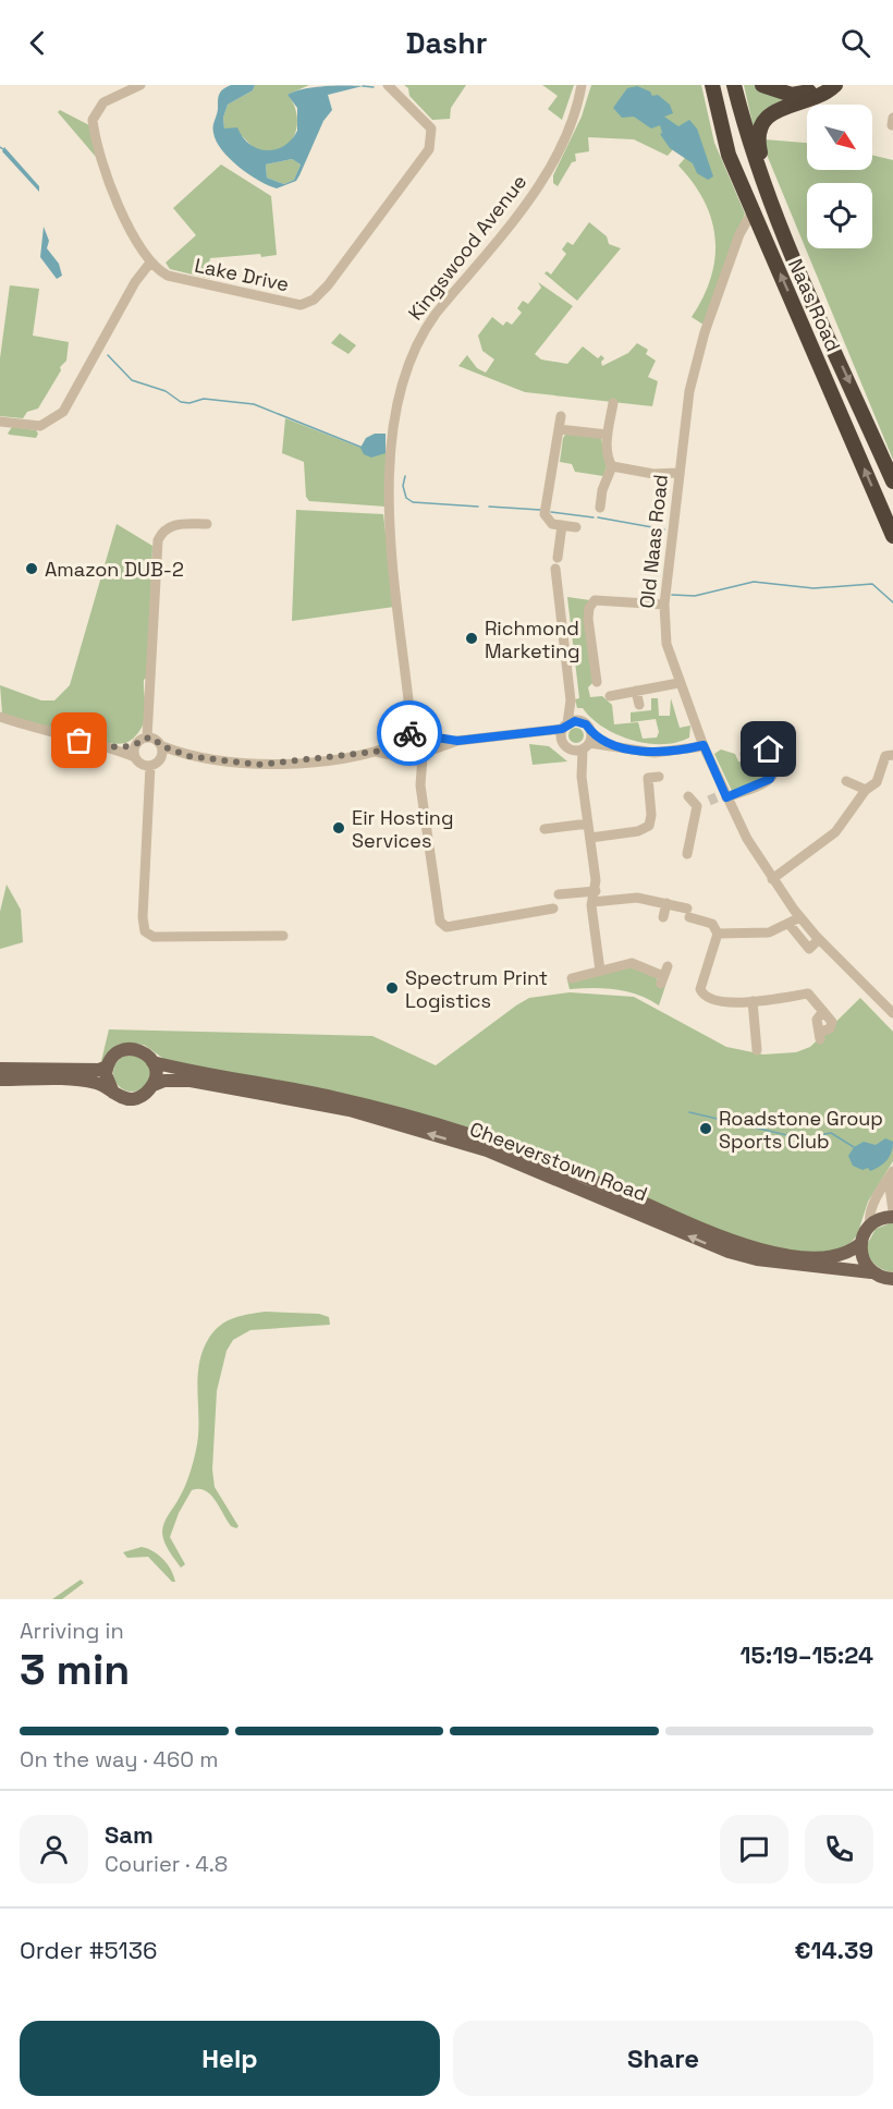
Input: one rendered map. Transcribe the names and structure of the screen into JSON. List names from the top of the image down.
{
  "streets": {
    "highway": ["Naas Road"],
    "main road": ["Cheeverstown Road"],
    "street": ["Kingswood Avenue", "Lake Drive", "Old Naas Road"]
  },
  "crossings": [
    ["Naas Road", "Old Naas Road"]
  ],
  "places": [
    "Amazon DUB-2",
    "Richmond Marketing",
    "Eir Hosting Services",
    "Spectrum Print Logistics",
    "Roadstone Group Sports Club"
  ],
  "north": "bottom right",
  "page": {
    "header": "Dashr",
    "heading": ["3 min", "Arriving in", "15:19–15:24"],
    "panel": [
      "Sam",
      "Courier · 4.8",
      "Order #5136",
      "€14.39"
    ],
    "bar": "On the way · 460 m",
    "buttons": ["Help", "Share"]
  }
}
